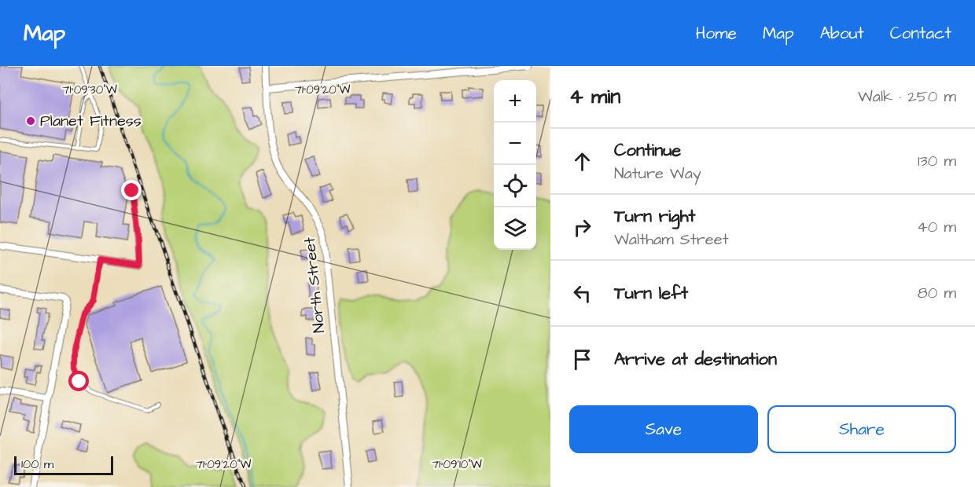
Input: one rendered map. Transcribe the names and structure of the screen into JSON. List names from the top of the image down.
{
  "streets": {
    "street": ["North Street"]
  },
  "places": ["Planet Fitness"],
  "scale_bar": "100 m",
  "page": {
    "header": "Map",
    "nav": [
      "Home",
      "Map",
      "About",
      "Contact"
    ],
    "heading": ["4 min", "Walk · 250 m"],
    "map_buttons": ["+", "−"],
    "list": [
      ["Continue", "Nature Way", "130 m"],
      ["Turn right", "Waltham Street", "40 m"],
      ["Turn left", "80 m"],
      "Arrive at destination"
    ],
    "buttons": ["Save", "Share"],
    "scale": "100 m"
  },
  "coordinates": ["71°09'30\"W", "71°09'20\"W", "71°09'10\"W"]
}
